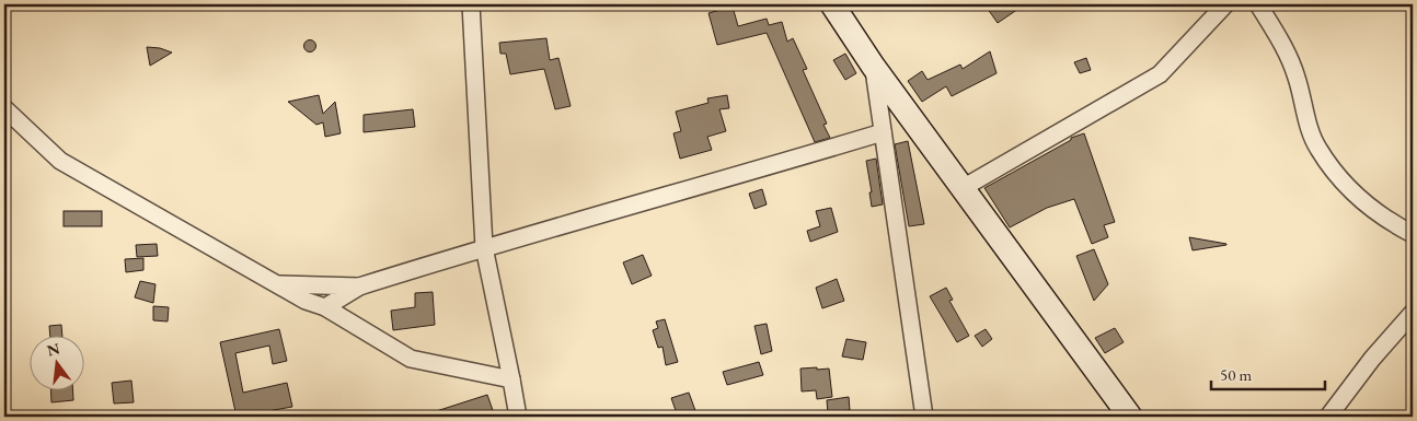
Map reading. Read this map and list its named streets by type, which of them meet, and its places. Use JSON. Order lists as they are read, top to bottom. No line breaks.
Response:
{"scale_bar":"50 m","north":"top"}
